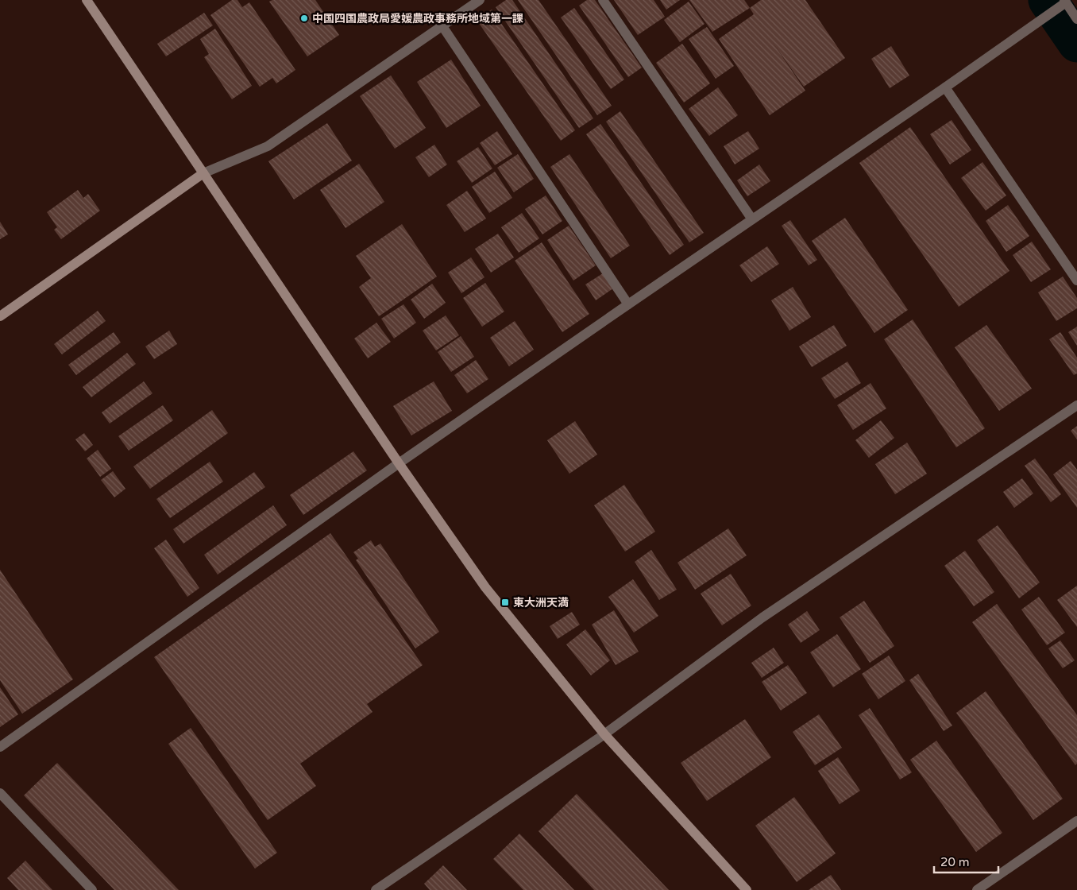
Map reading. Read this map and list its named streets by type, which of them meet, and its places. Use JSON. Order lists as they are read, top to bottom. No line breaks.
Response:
{"places":{"other":["中国四国農政局愛媛農政事務所地域第一課"],"transit":["東大洲天満"]},"scale_bar":"20 m"}
